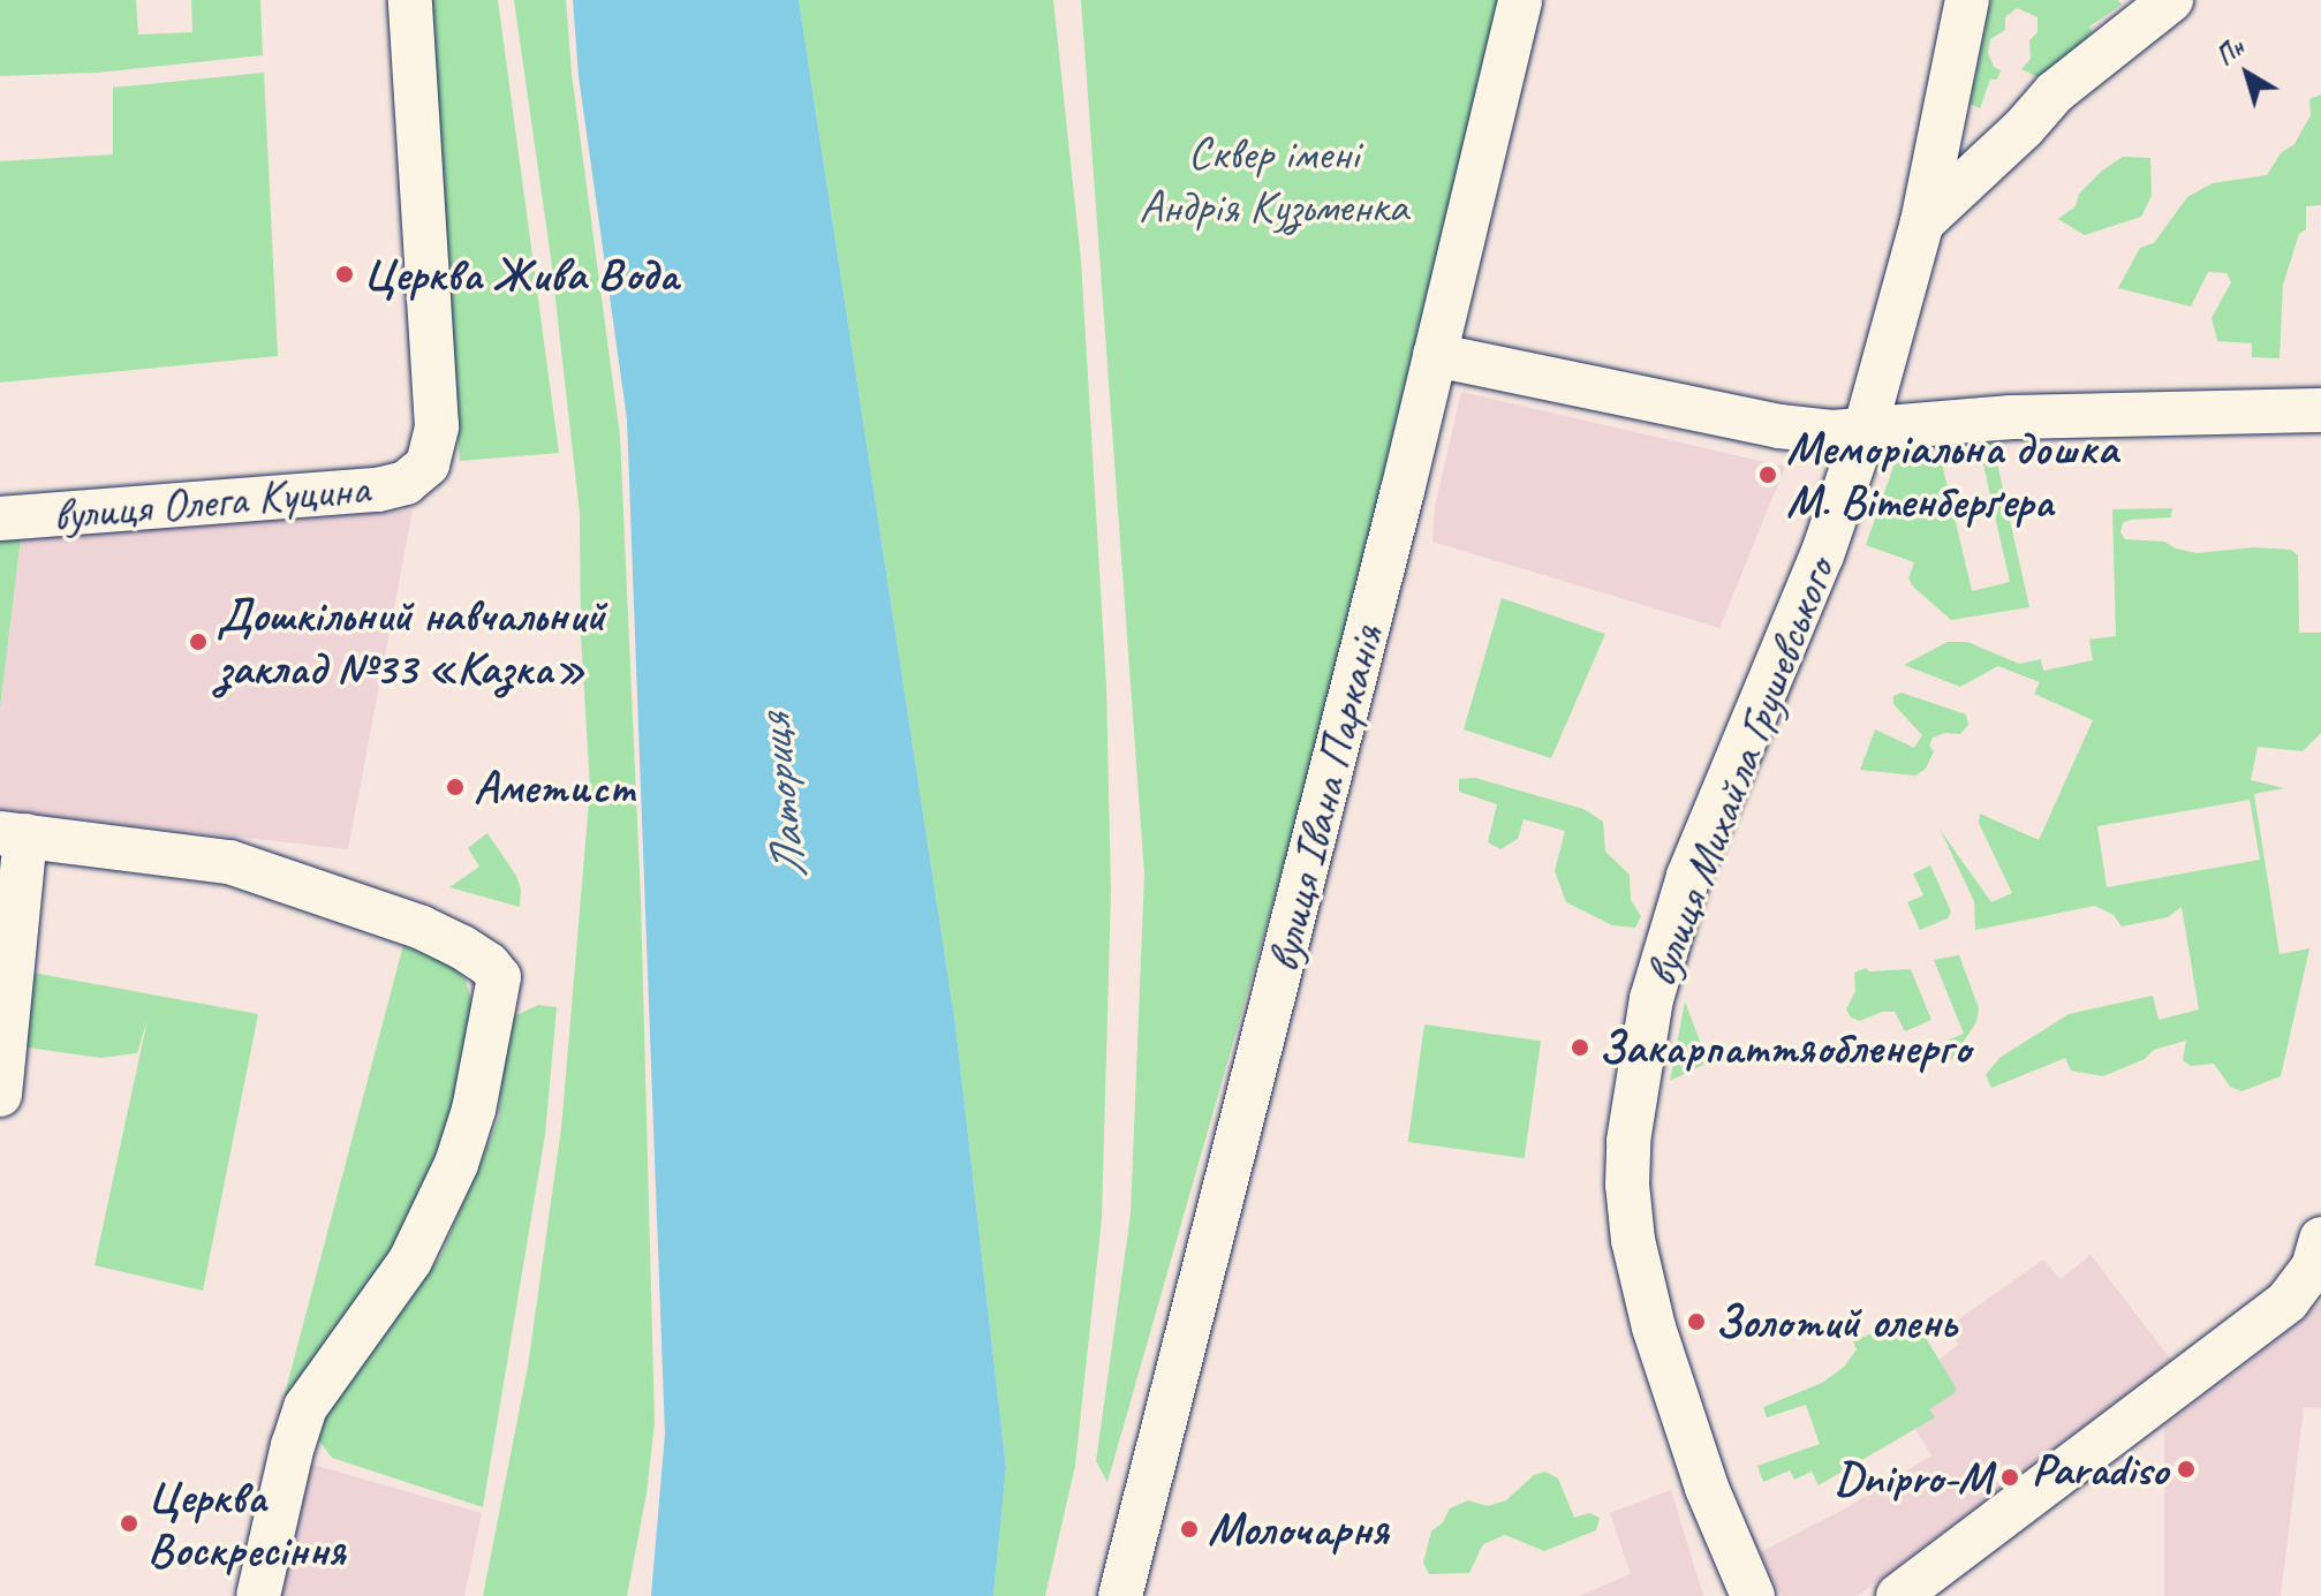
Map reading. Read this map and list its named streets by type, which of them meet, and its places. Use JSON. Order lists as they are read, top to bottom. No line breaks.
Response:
{"streets":{"street":["вулиця Олега Куцина","вулиця Михайла Грушевського","вулиця Івана Парканія"]},"water":["Латориця"],"parks":["Сквер імені Андрія Кузьменка"],"places":["Церква Жива Вода","Меморіальна дошка М. Вітенберґера","Дошкільний навчальний заклад №33 «Казка»","Аметист","Закарпаттяобленерго","Золотий олень","Paradiso","Dnipro-M","Церква Воскресіння","Молочарня"],"north":"top left"}
